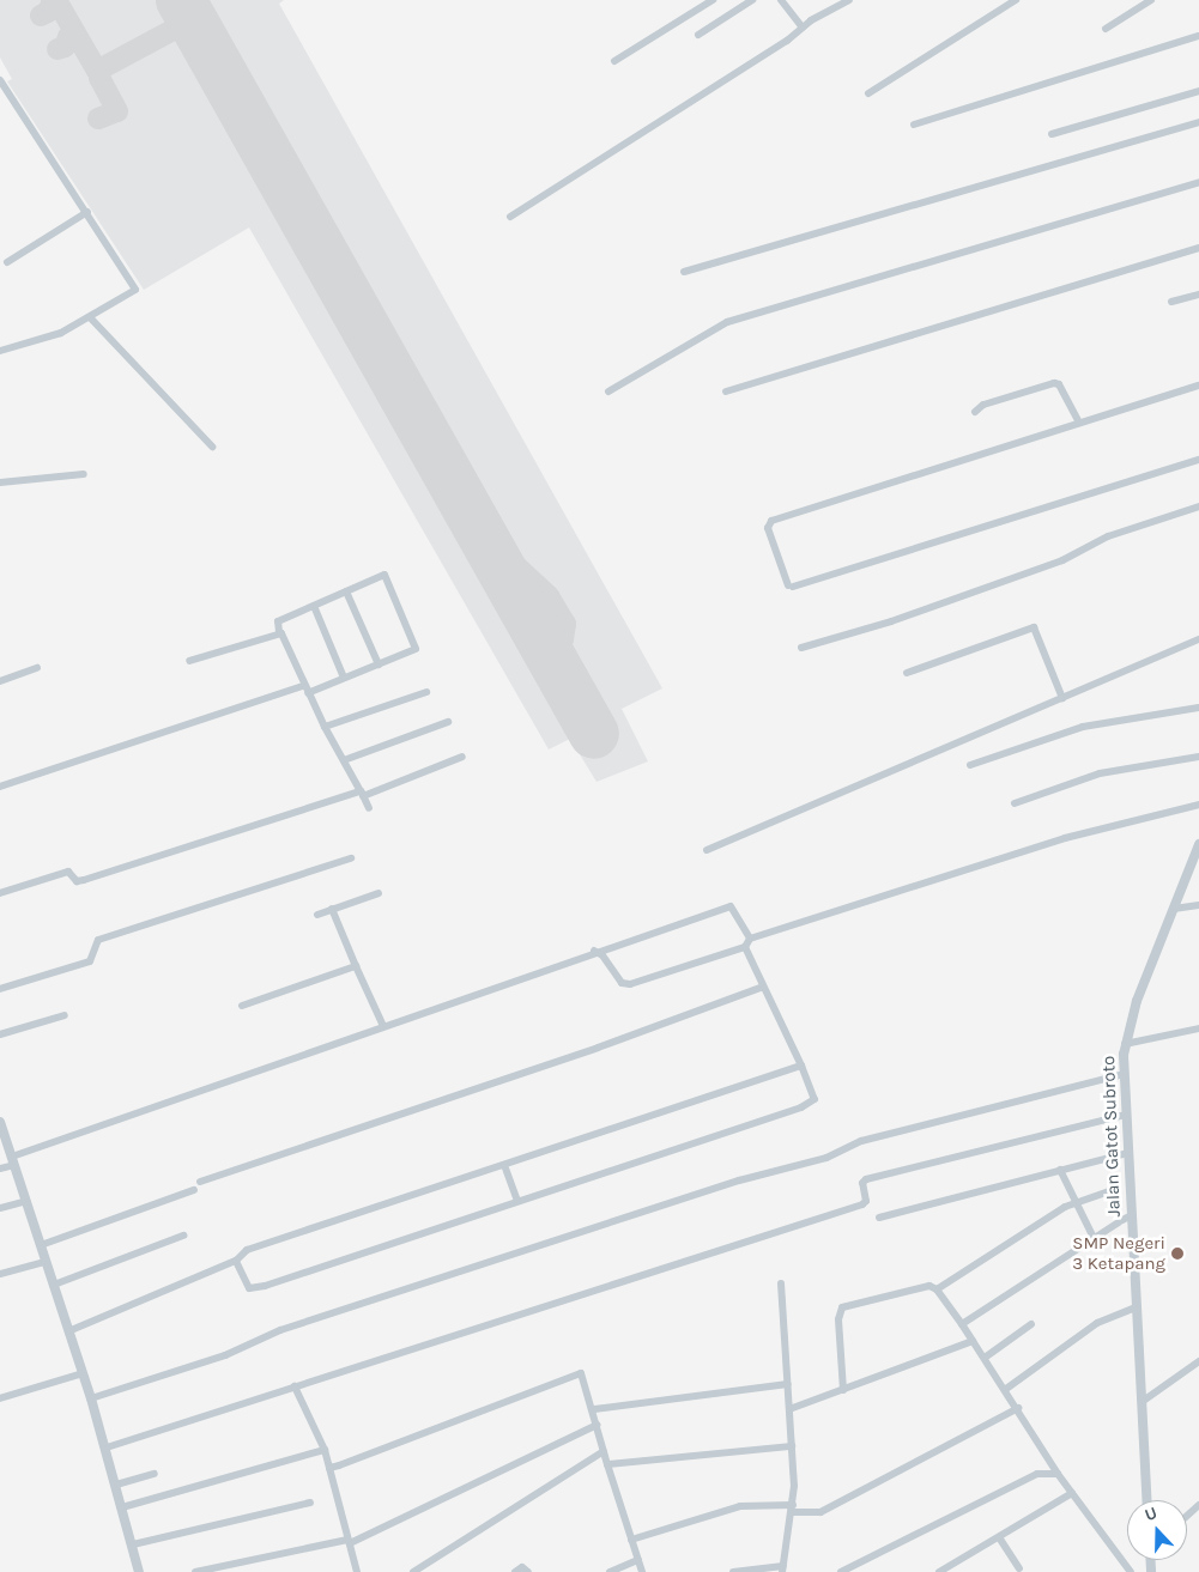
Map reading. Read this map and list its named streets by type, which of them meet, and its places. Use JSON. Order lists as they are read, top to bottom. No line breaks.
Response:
{"streets":{"street":["Jalan Gatot Subroto"]},"places":["SMP Negeri 3 Ketapang"],"north":"top"}
